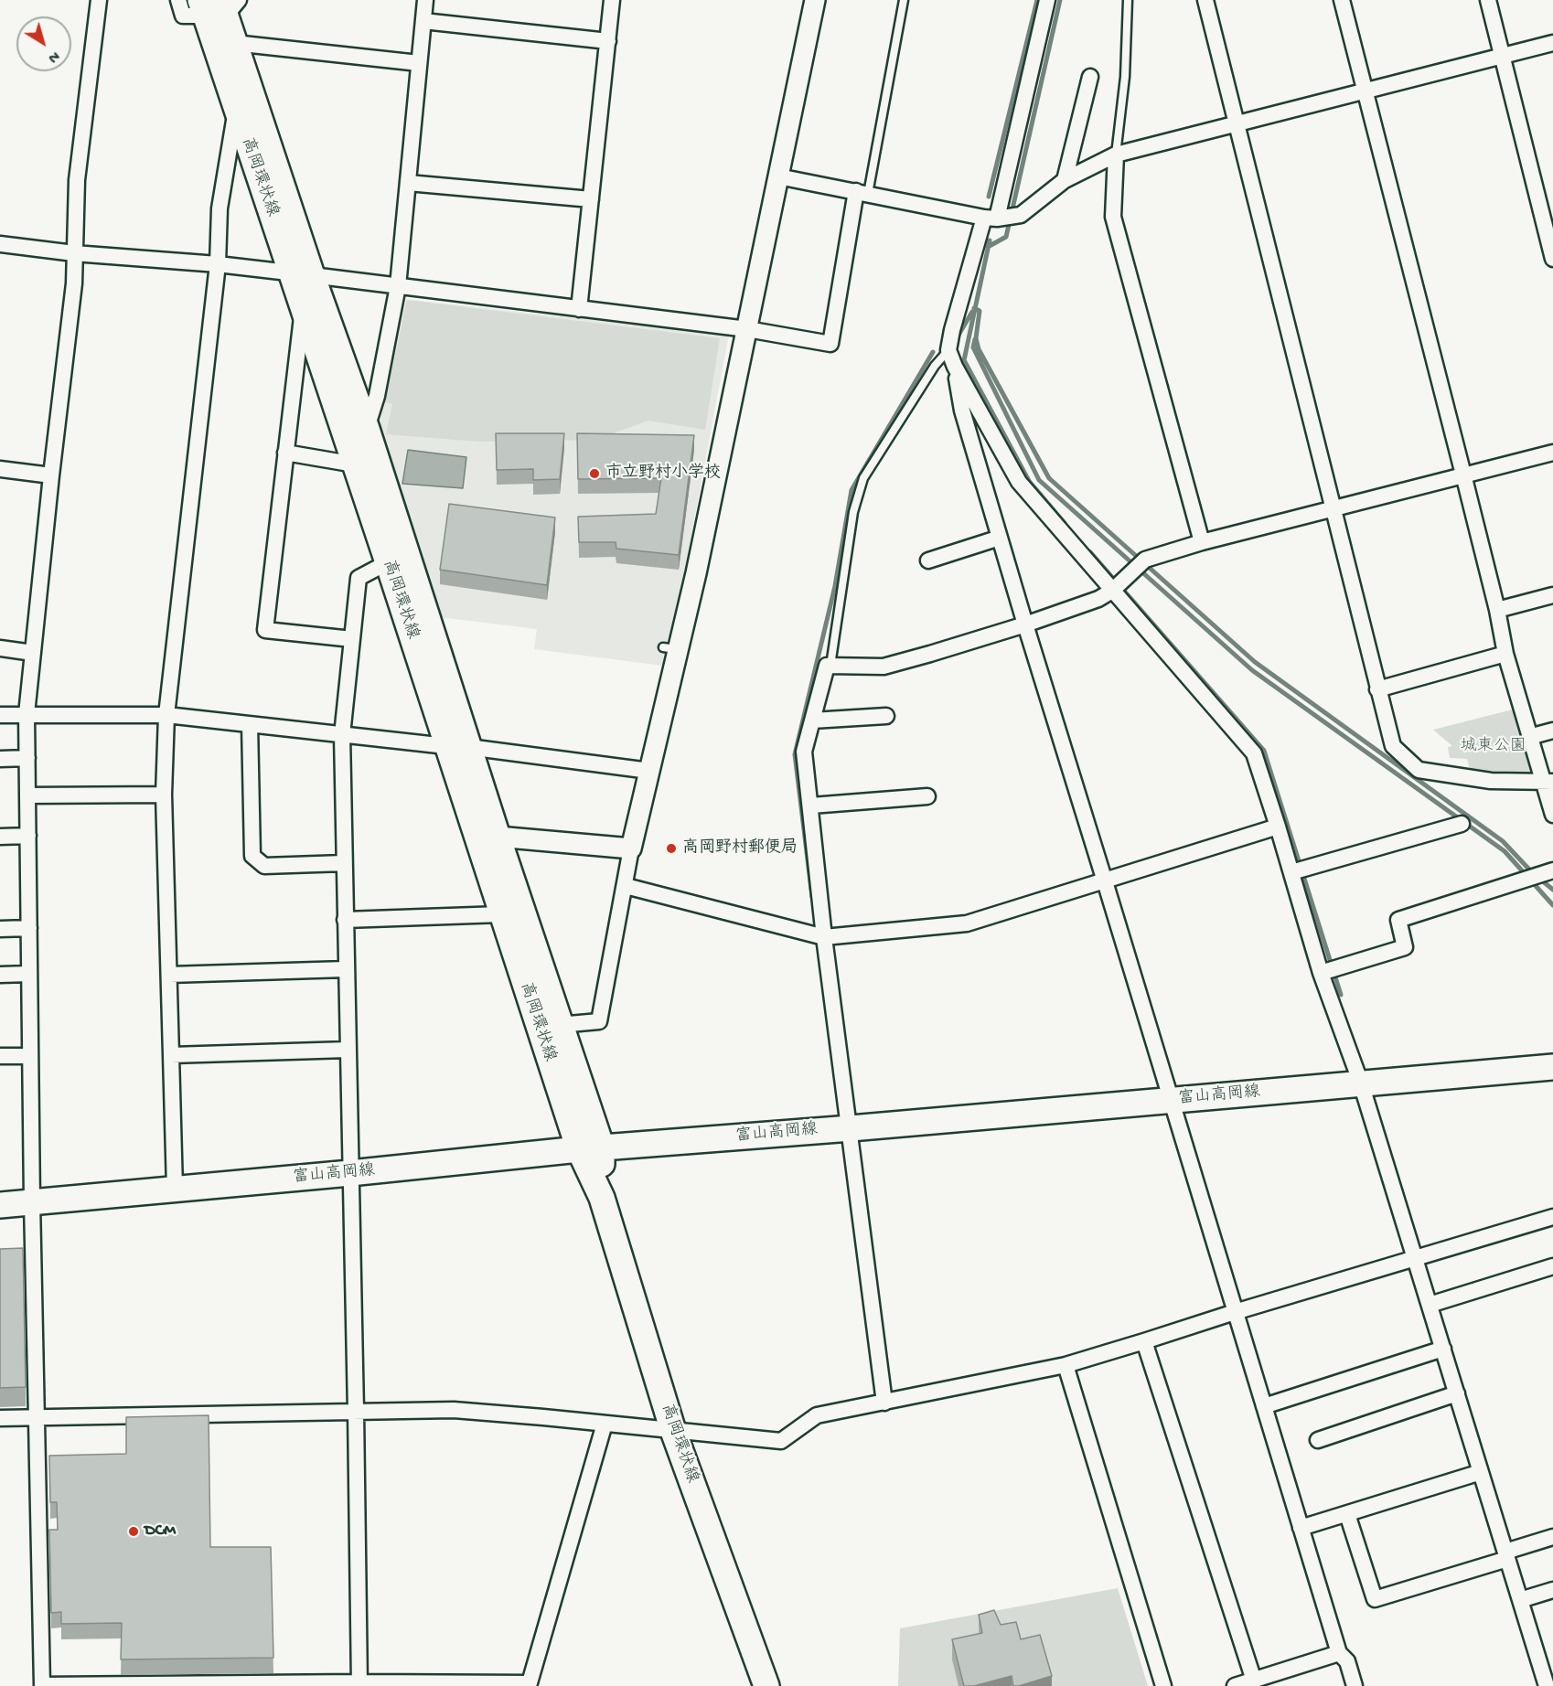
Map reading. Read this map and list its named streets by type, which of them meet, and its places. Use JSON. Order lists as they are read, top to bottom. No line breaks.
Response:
{"streets":{"main road":["高岡環状線","富山高岡線"]},"crossings":[["高岡環状線","富山高岡線"]],"parks":["城東公園"],"places":["市立野村小学校","高岡野村郵便局","DCM"],"north":"bottom right"}
